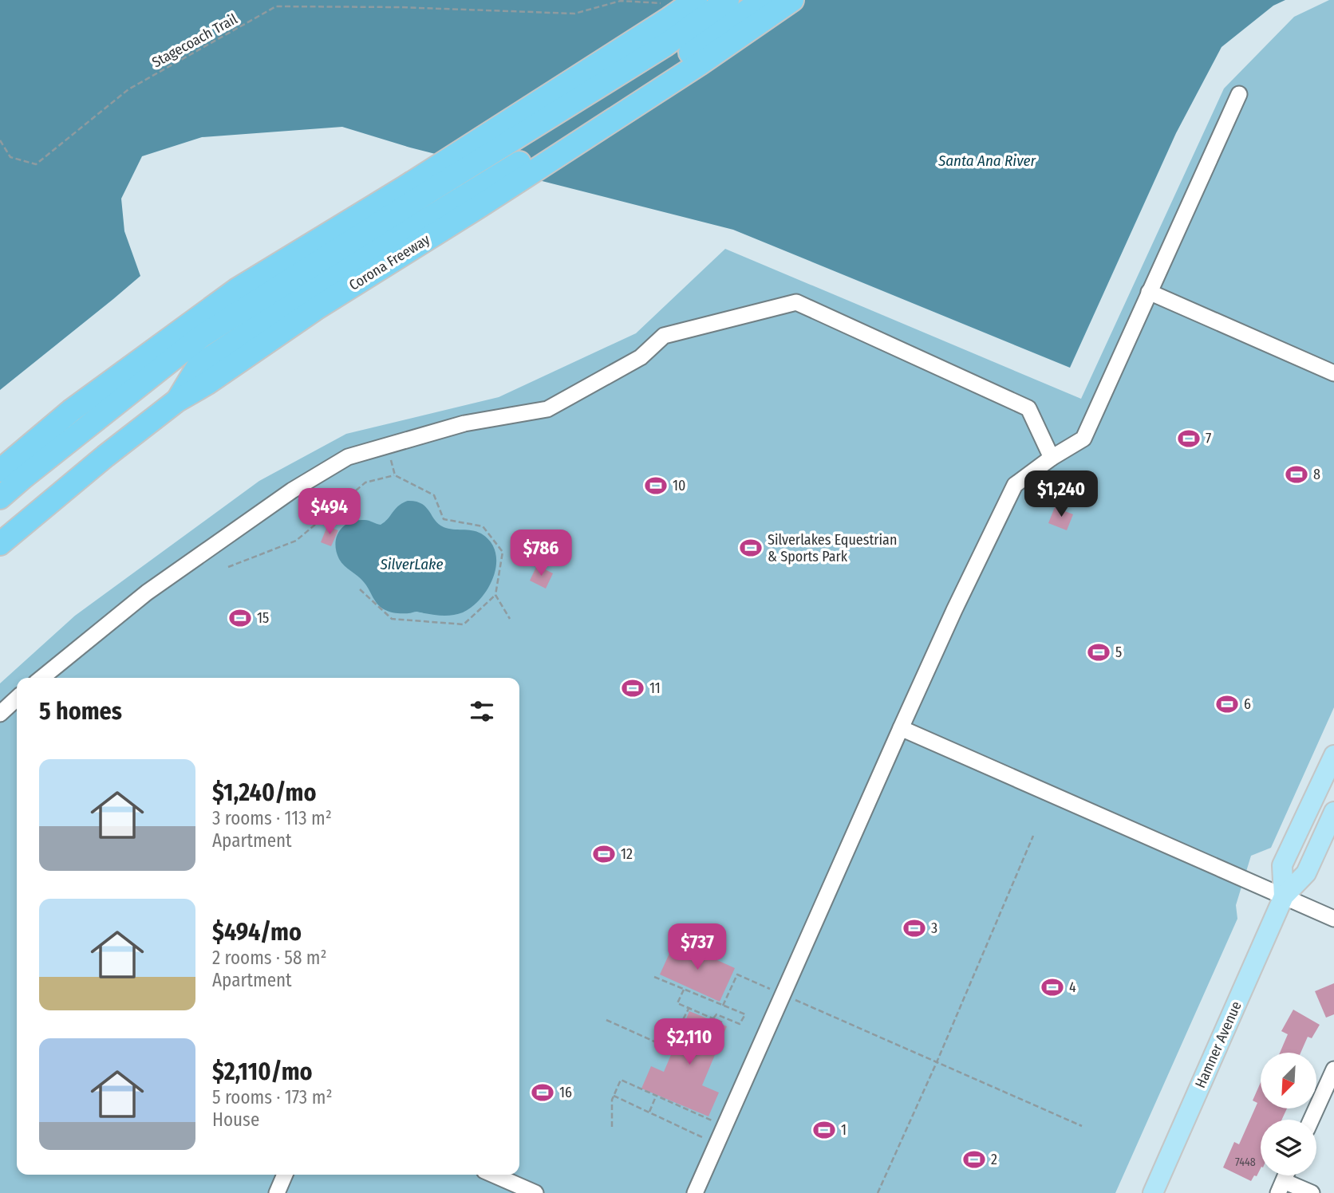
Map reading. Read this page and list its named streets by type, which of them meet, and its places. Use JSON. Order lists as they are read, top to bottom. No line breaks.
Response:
{"streets":{"highway":["Corona Freeway"],"main road":["Hamner Avenue"],"path":["Stagecoach Trail"]},"water":["Santa Ana River","SilverLake"],"places":{"sports":["7","8","10","Silverlakes Equestrian & Sports Park","15","5","11","6","12","3","4","16","1","2"]},"house_numbers":["7448"],"north":"bottom left","page":{"price":["$1,240","$494","$786","$737","$2,110"],"heading":"5 homes","list":[{"name":"$1,240/mo","note":"3 rooms · 113 m² · Apartment"},{"name":"$494/mo","note":"2 rooms · 58 m² · Apartment"},{"name":"$2,110/mo","note":"5 rooms · 173 m² · House"}]}}
